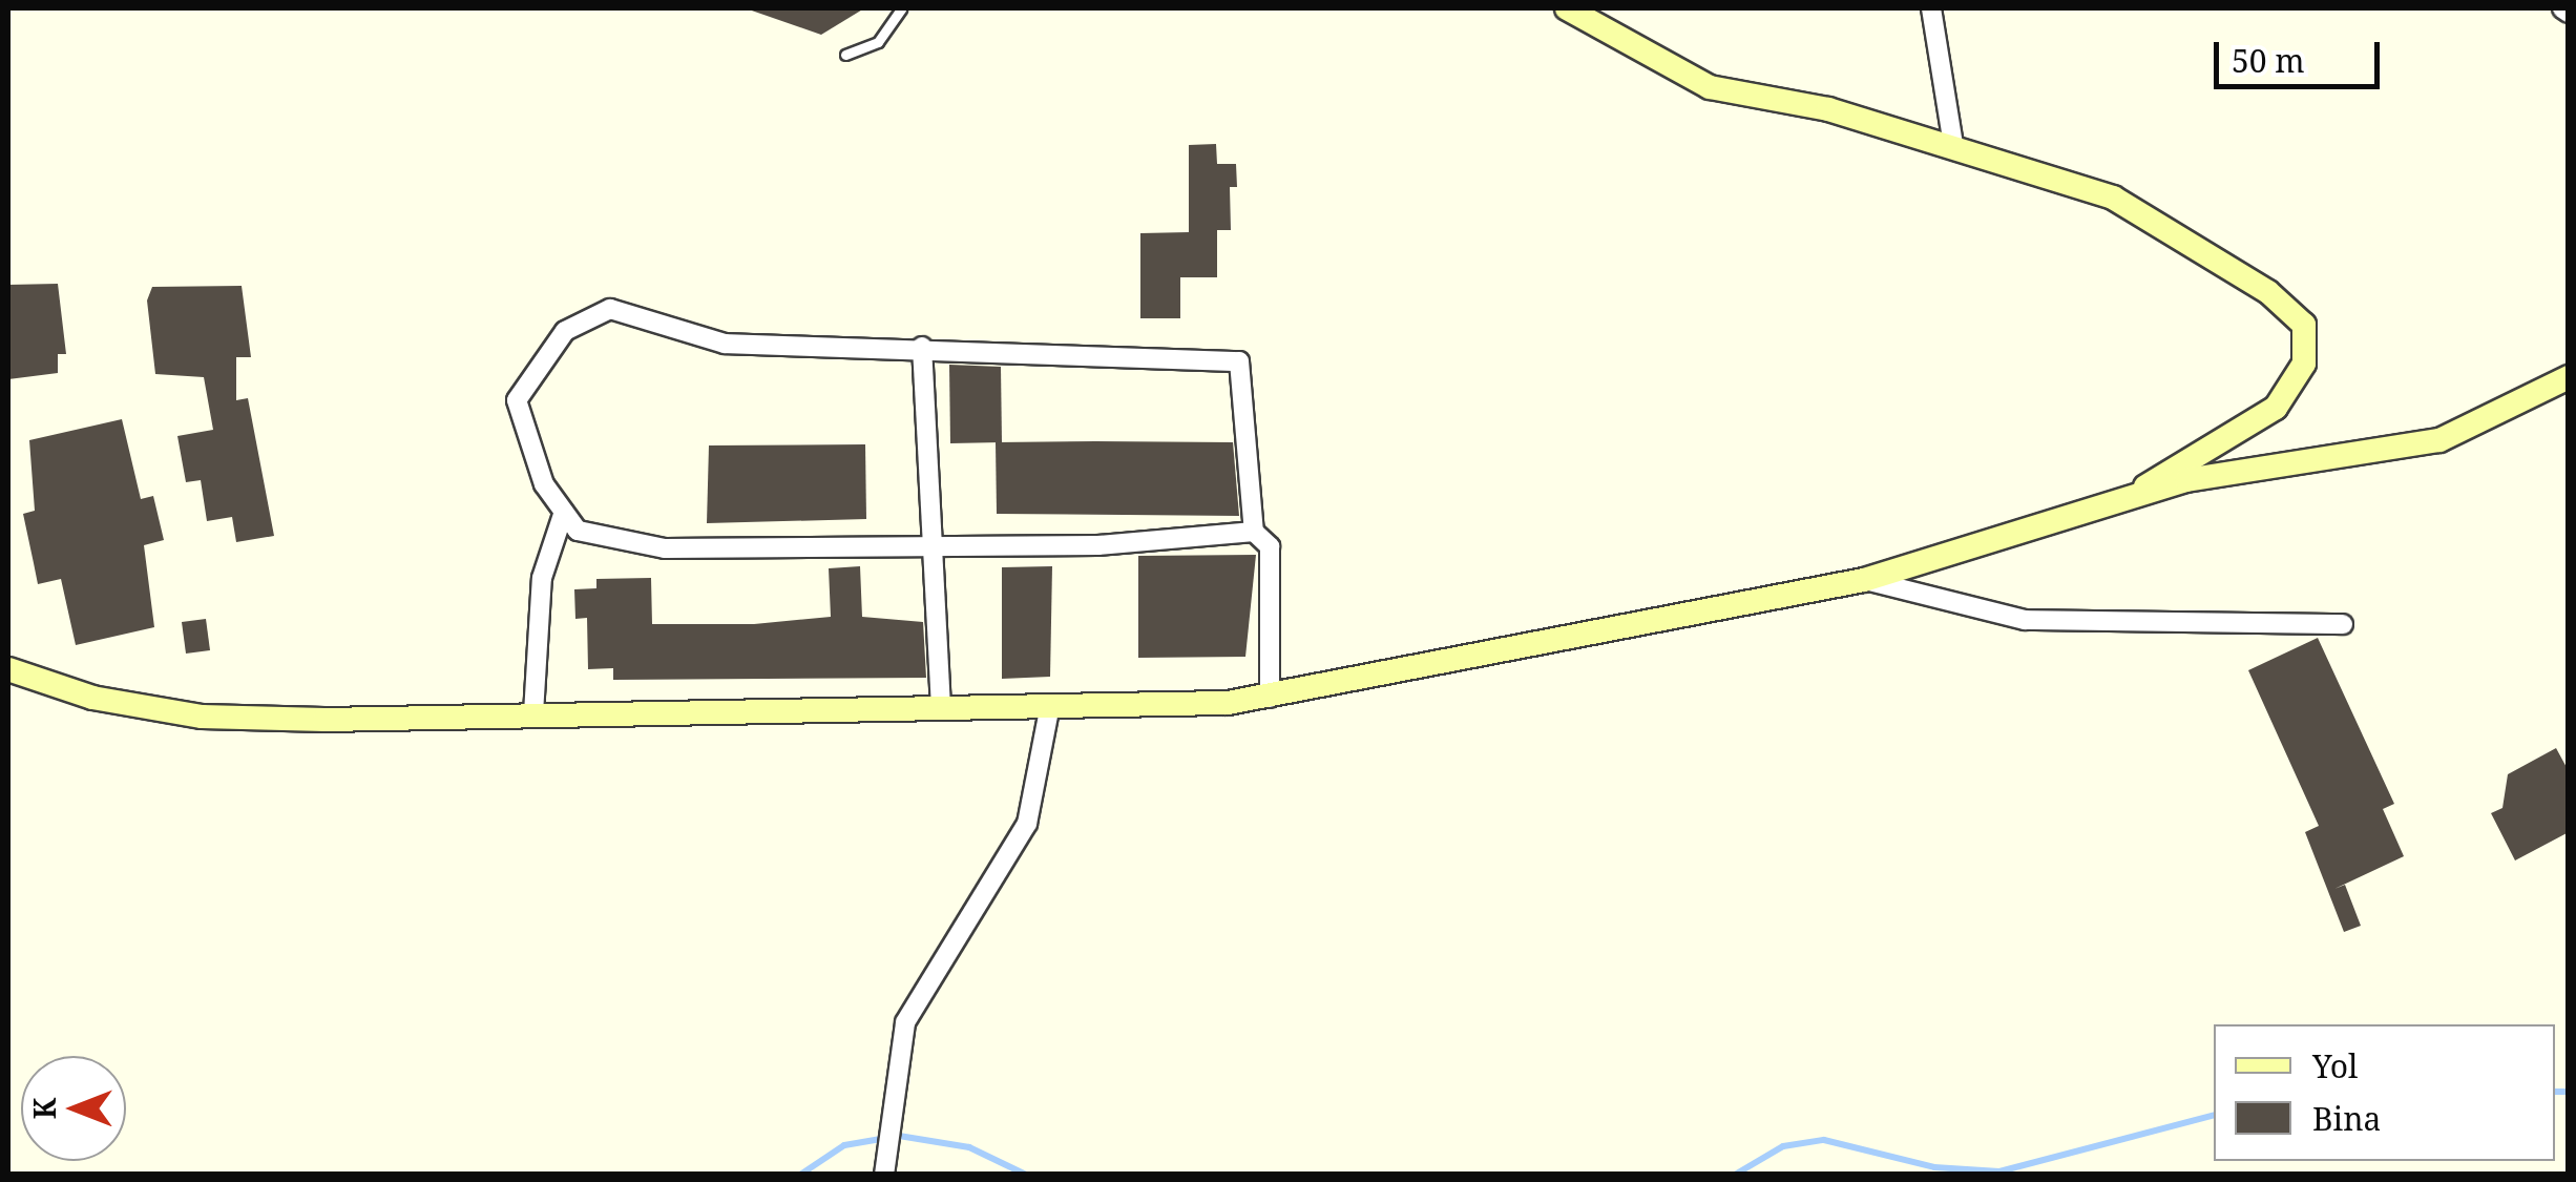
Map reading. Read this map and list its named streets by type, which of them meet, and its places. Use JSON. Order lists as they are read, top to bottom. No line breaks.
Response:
{"legend":["Yol","Bina"],"scale_bar":"50 m","north":"left"}
